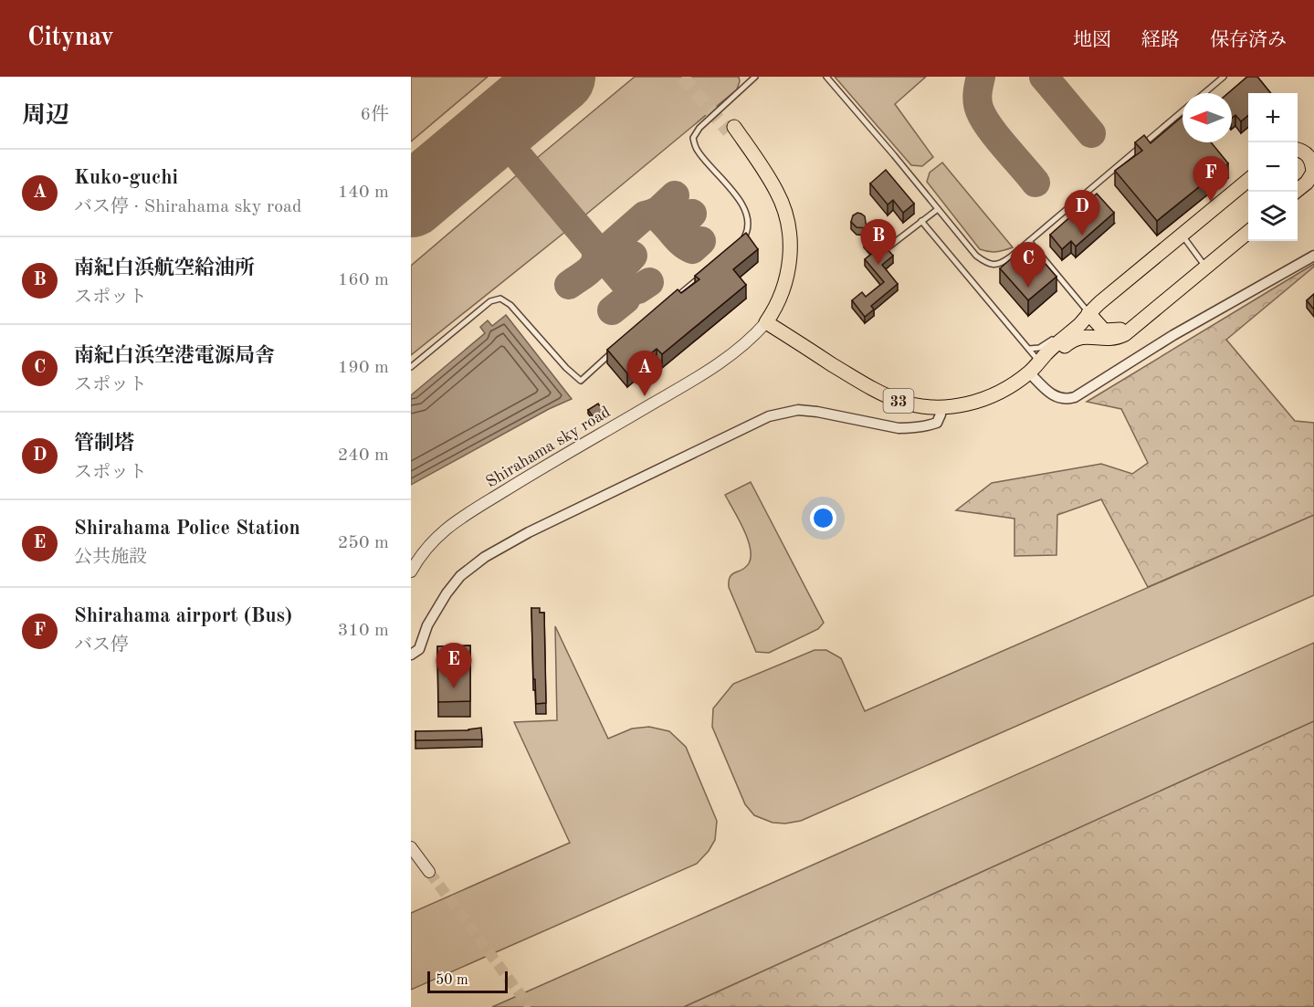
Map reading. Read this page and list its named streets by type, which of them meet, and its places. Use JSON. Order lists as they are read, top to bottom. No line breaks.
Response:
{"streets":{"main road":["33"],"street":["Shirahama sky road"]},"crossings":[["33","Shirahama sky road"]],"scale_bar":"50 m","north":"left","page":{"header":"Citynav","nav":["地図","経路","保存済み"],"heading":["周辺","6件"],"map_buttons":["+","−"],"list":[{"mark":"A","name":"Kuko-guchi","note":"バス停 · Shirahama sky road","value":"140 m"},{"mark":"B","name":"南紀白浜航空給油所","note":"スポット","value":"160 m"},{"mark":"C","name":"南紀白浜空港電源局舎","note":"スポット","value":"190 m"},{"mark":"D","name":"管制塔","note":"スポット","value":"240 m"},{"mark":"E","name":"Shirahama Police Station","note":"公共施設","value":"250 m"},{"mark":"F","name":"Shirahama airport (Bus)","note":"バス停","value":"310 m"}],"pins":["F","D","B","C","A","E"],"scale":"50 m"}}
